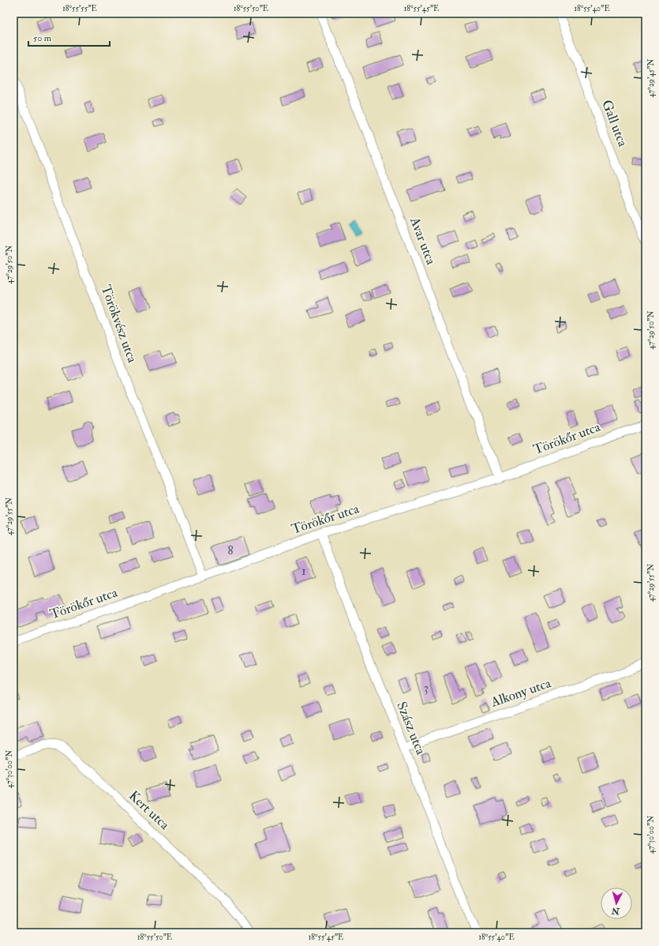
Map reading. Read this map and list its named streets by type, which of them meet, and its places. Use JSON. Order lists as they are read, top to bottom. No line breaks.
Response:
{"streets":{"street":["Gall utca","Avar utca","Törökvész utca","Törökőr utca","Alkony utca","Szász utca","Kert utca"]},"crossings":[["Avar utca","Törökőr utca"],["Törökvész utca","Törökőr utca"],["Törökőr utca","Szász utca"],["Alkony utca","Szász utca"]],"house_numbers":["8","1","3"],"scale_bar":"50 m","north":"bottom","coordinates":["18°55'55\"E","18°55'50\"E","18°55'45\"E","18°55'40\"E","47°29'45\"N","47°29'50\"N","47°29'55\"N","47°30'00\"N"]}
